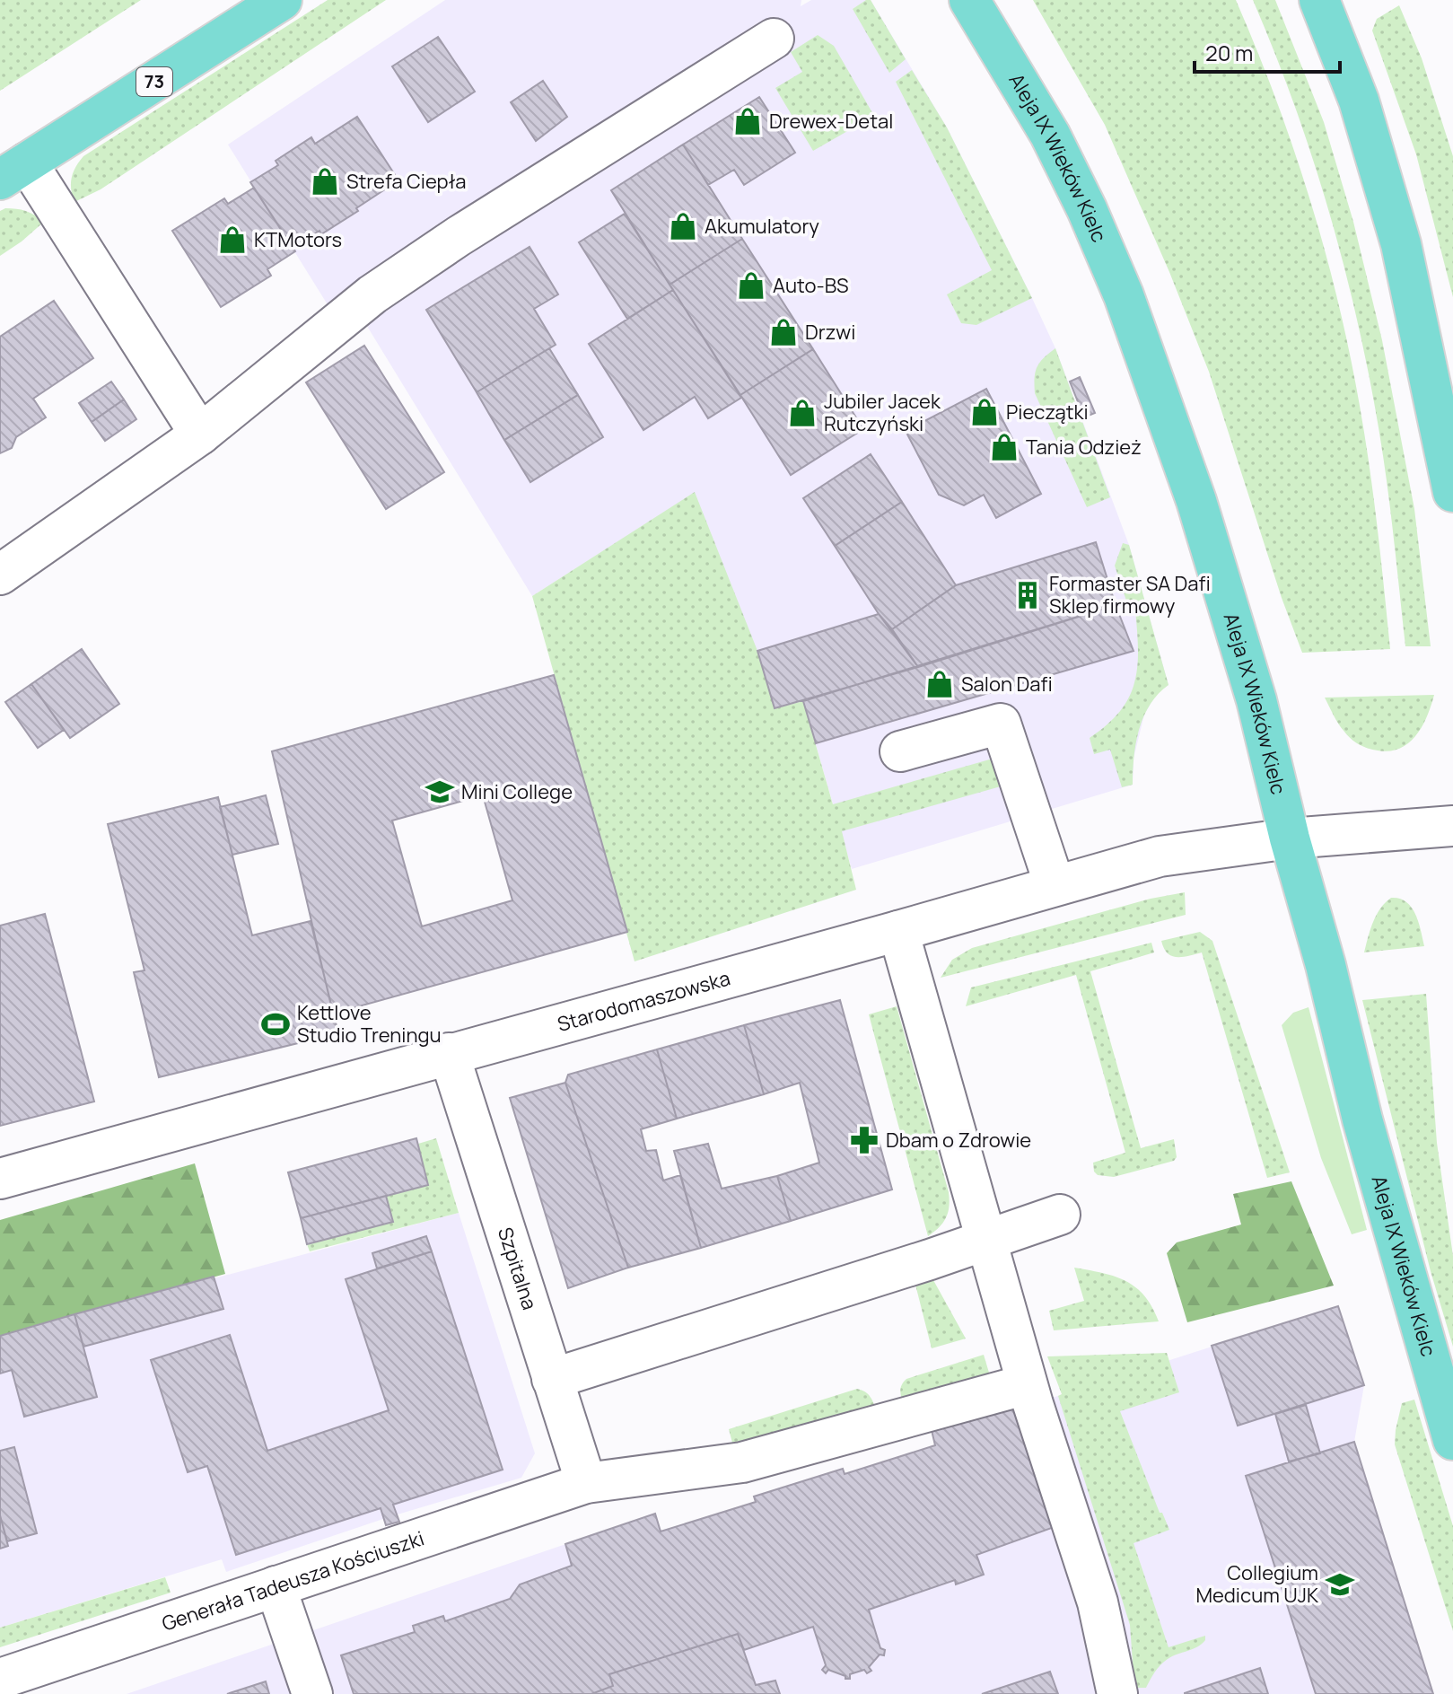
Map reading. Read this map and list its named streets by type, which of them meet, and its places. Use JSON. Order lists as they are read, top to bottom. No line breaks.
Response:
{"streets":{"main road":["73","Aleja IX Wieków Kielc"],"street":["Starodomaszowska","Szpitalna","Generała Tadeusza Kościuszki"]},"crossings":[["Aleja IX Wieków Kielc","Starodomaszowska"],["Starodomaszowska","Szpitalna"],["Szpitalna","Generała Tadeusza Kościuszki"]],"places":{"shop":["Drewex-Detal","Strefa Ciepła","Akumulatory","KTMotors","Auto-BS","Drzwi","Pieczątki","Jubiler Jacek Rutczyński","Tania Odzież","Salon Dafi"],"building":["Formaster SA Dafi Sklep firmowy"],"school or university":["Mini College","Collegium Medicum UJK"],"sports":["Kettlove Studio Treningu"],"pharmacy":["Dbam o Zdrowie"]},"scale_bar":"20 m"}
